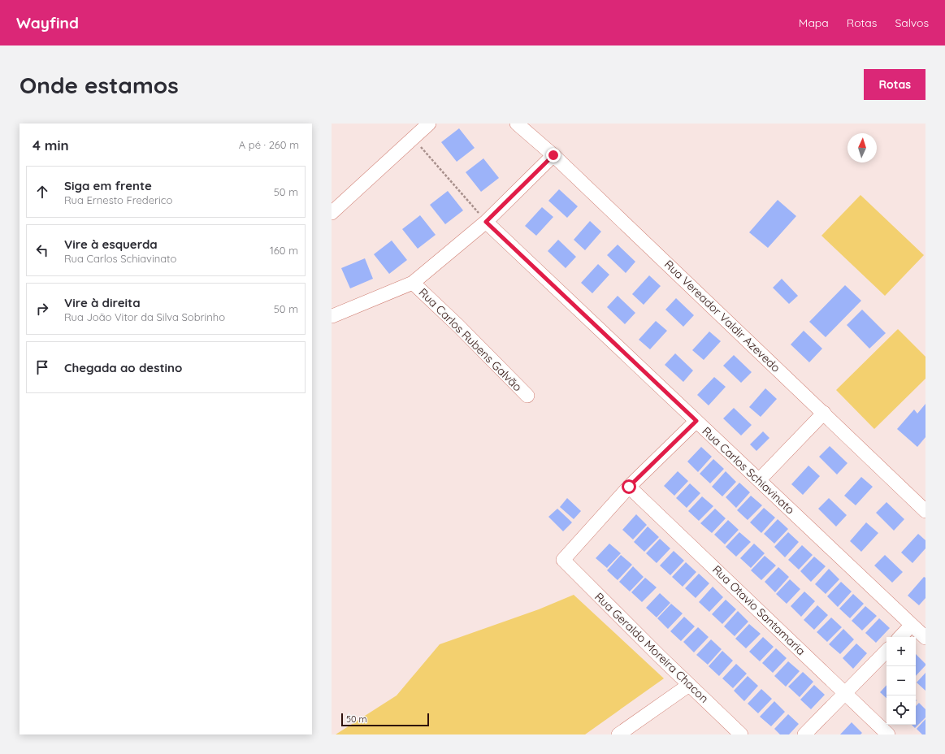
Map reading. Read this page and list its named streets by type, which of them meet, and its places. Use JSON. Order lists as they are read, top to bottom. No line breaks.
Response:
{"streets":{"street":["Rua Vereador Valdir Azevedo","Rua Carlos Rubens Galvão","Rua Carlos Schiavinato","Rua Otavio Santamaria","Rua Geraldo Moreira Chacon"]},"crossings":[["Rua Otavio Santamaria","Rua Geraldo Moreira Chacon"]],"scale_bar":"50 m","north":"top","page":{"header":"Wayfind","nav":["Mapa","Rotas","Salvos"],"buttons":"Rotas","title":"Onde estamos","heading":["4 min","A pé · 260 m"],"list":[["Siga em frente","Rua Ernesto Frederico","50 m"],["Vire à esquerda","Rua Carlos Schiavinato","160 m"],["Vire à direita","Rua João Vitor da Silva Sobrinho","50 m"],"Chegada ao destino"],"map_buttons":["+","−"],"scale":"50 m"}}
